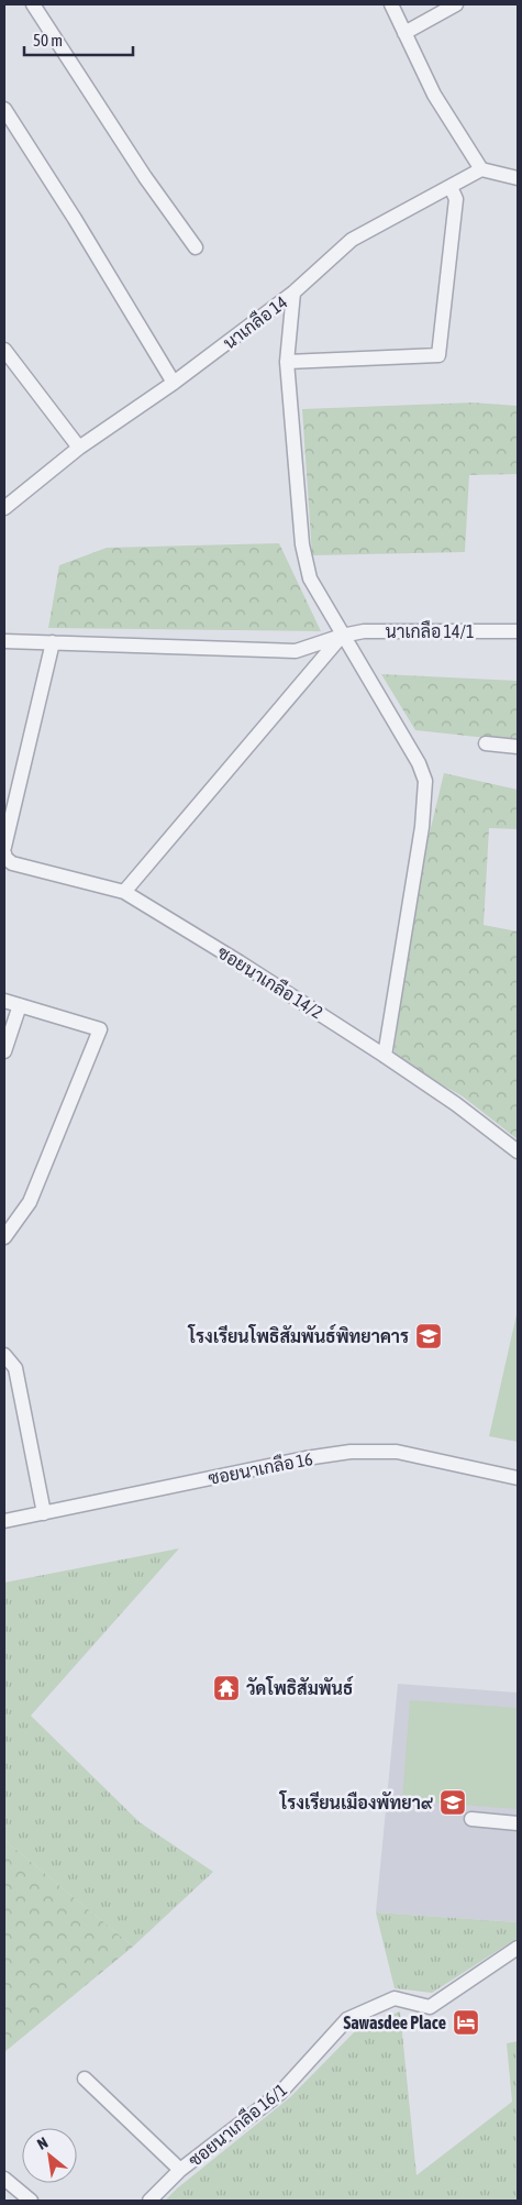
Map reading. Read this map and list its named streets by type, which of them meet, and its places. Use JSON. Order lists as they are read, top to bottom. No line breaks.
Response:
{"streets":{"street":["นาเกลือ 14","นาเกลือ 14/1","ซอยนาเกลือ 14/2","ซอยนาเกลือ 16","ซอยนาเกลือ 16/1"]},"places":{"school or university":["โรงเรียนโพธิสัมพันธ์พิทยาคาร","โรงเรียนเมืองพัทยา๙"],"temple":["วัดโพธิสัมพันธ์"],"hotel":["Sawasdee Place"]},"scale_bar":"50 m","north":"top left"}
